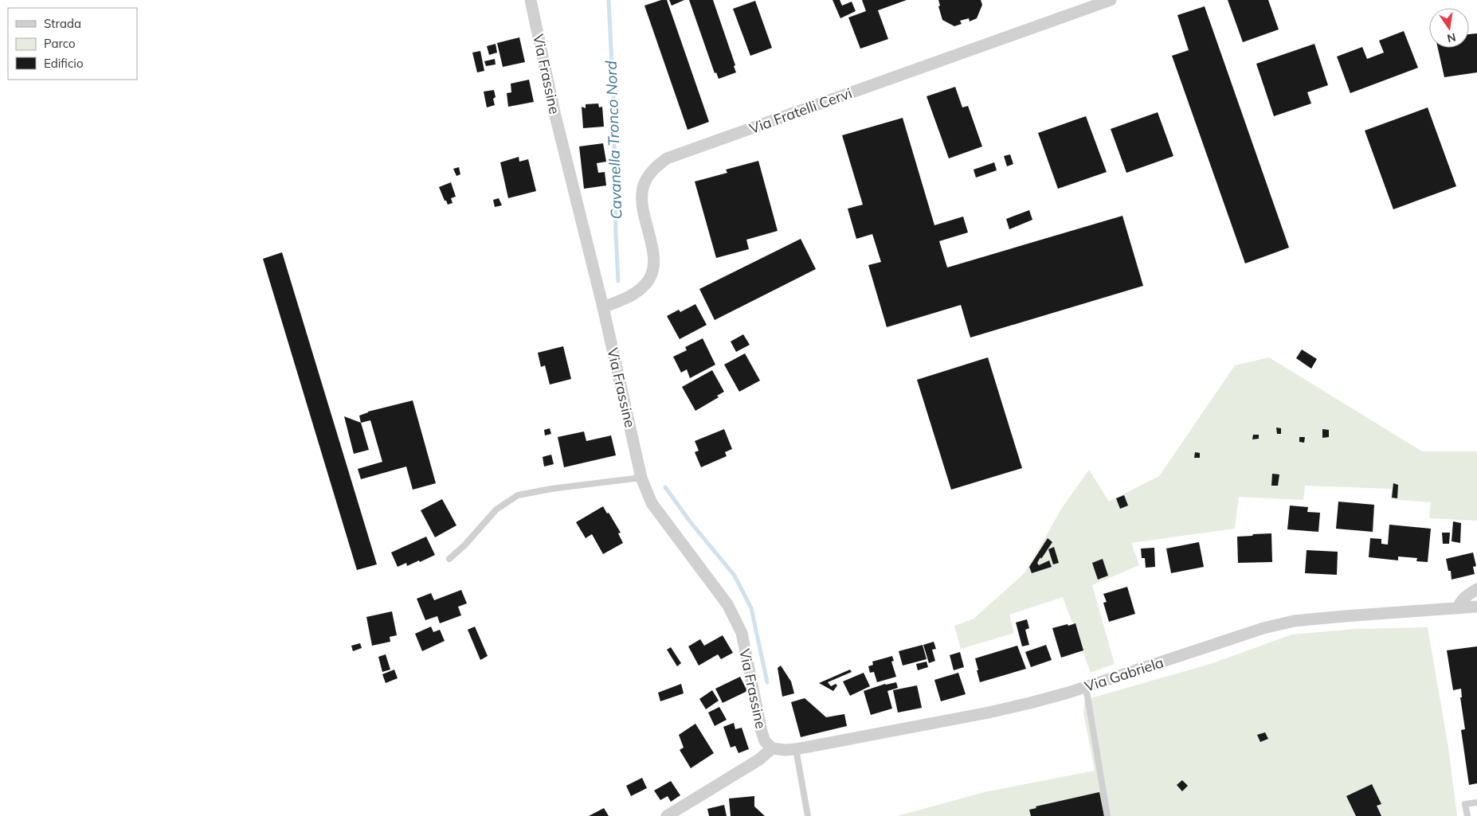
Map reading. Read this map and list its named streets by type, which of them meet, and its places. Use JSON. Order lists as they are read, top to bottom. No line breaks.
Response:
{"streets":{"street":["Via Frassine","Via Fratelli Cervi","Via Gabriela"]},"crossings":[["Via Frassine","Via Fratelli Cervi"],["Via Frassine","Via Gabriela"]],"water":["Cavanella Tronco Nord"],"legend":["Strada","Parco","Edificio"],"north":"bottom"}
